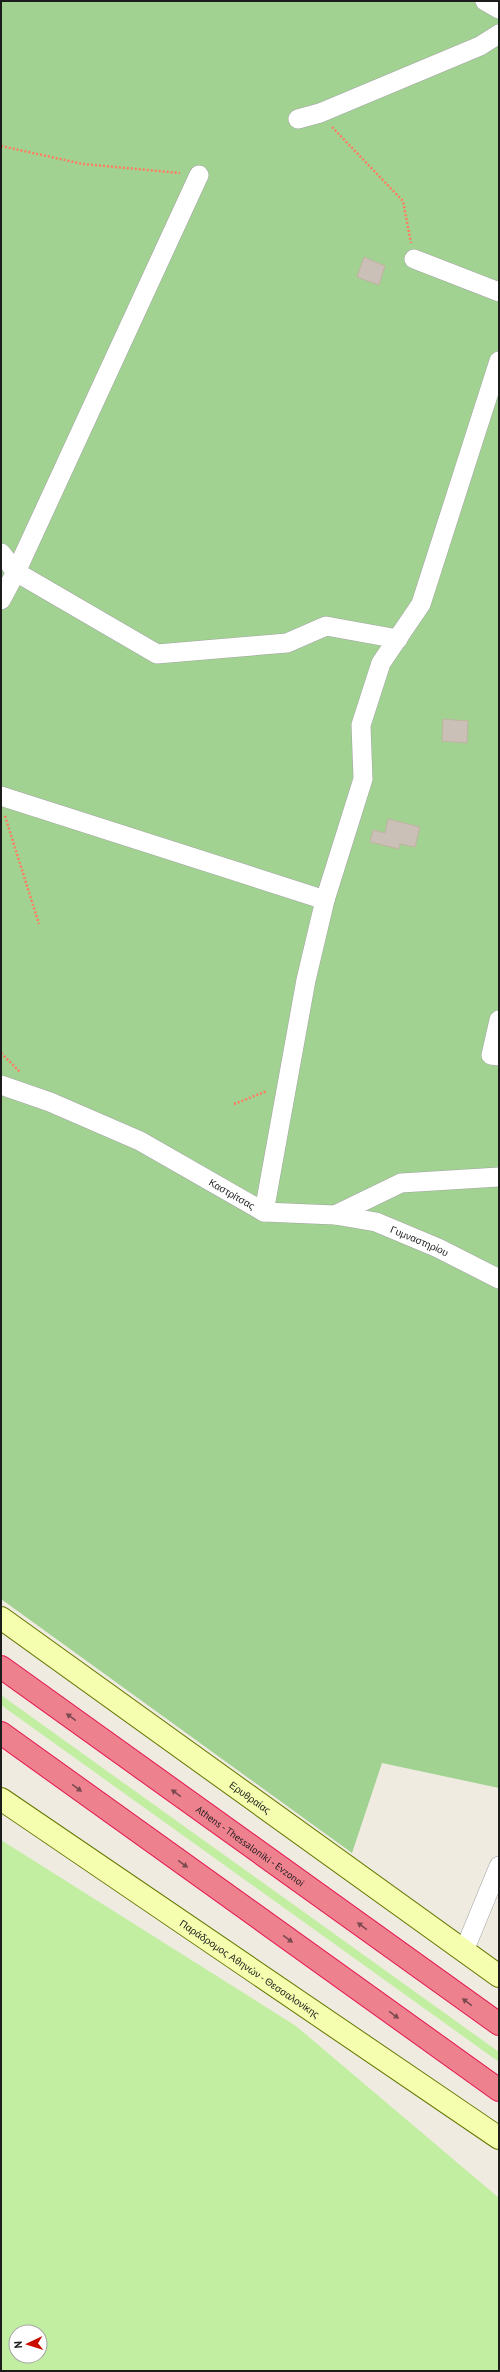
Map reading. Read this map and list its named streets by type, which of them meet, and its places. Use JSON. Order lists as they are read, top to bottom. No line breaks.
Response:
{"streets":{"highway":["Athens - Thessaloniki - Evzonoi"],"main road":["Ερυθραίας","Παράδρομος Αθηνών - Θεσσαλονίκης"],"street":["Καστρίτσας","Γυμναστηρίου"]},"crossings":[["Καστρίτσας","Γυμναστηρίου"]],"north":"left"}
